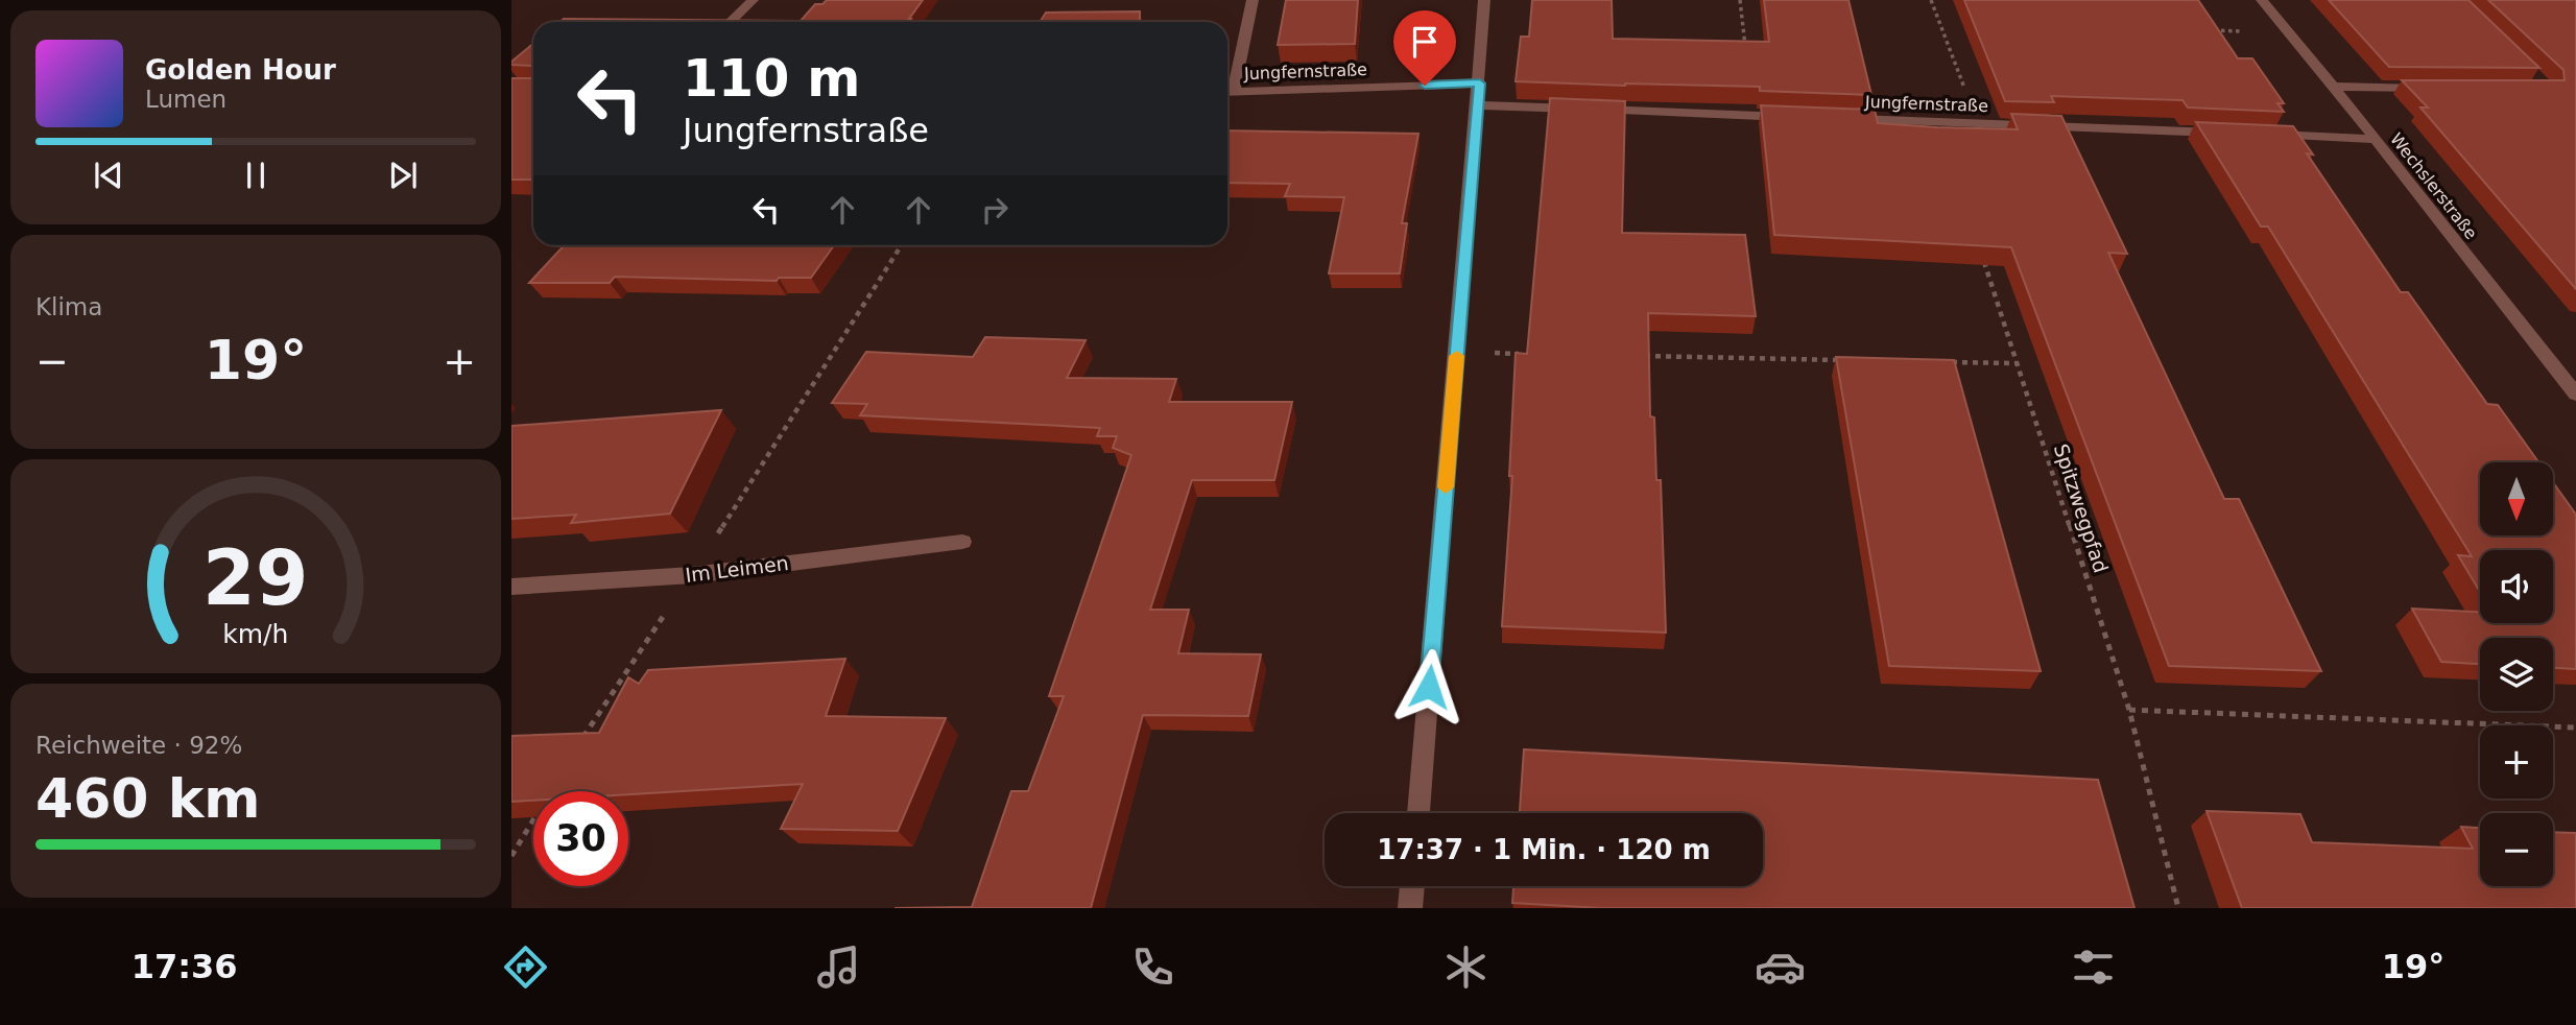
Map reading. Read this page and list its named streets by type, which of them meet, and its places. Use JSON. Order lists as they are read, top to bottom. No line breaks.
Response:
{"streets":{"street":["Jungfernstraße","Wechslerstraße","Im Leimen"],"path":["Spitzwegpfad"]},"north":"bottom","page":{"turn":["110 m","Jungfernstraße"],"song":["Golden Hour","Lumen"],"tile":["Klima",["Reichweite · 92%","460 km"]],"heat":["−","19°","+"],"map_buttons":["+","−"],"limit":"30","trip":"17:37 · 1 Min. · 120 m","tabs":["17:36","19°"],"gauge":["29","km/h"]}}
